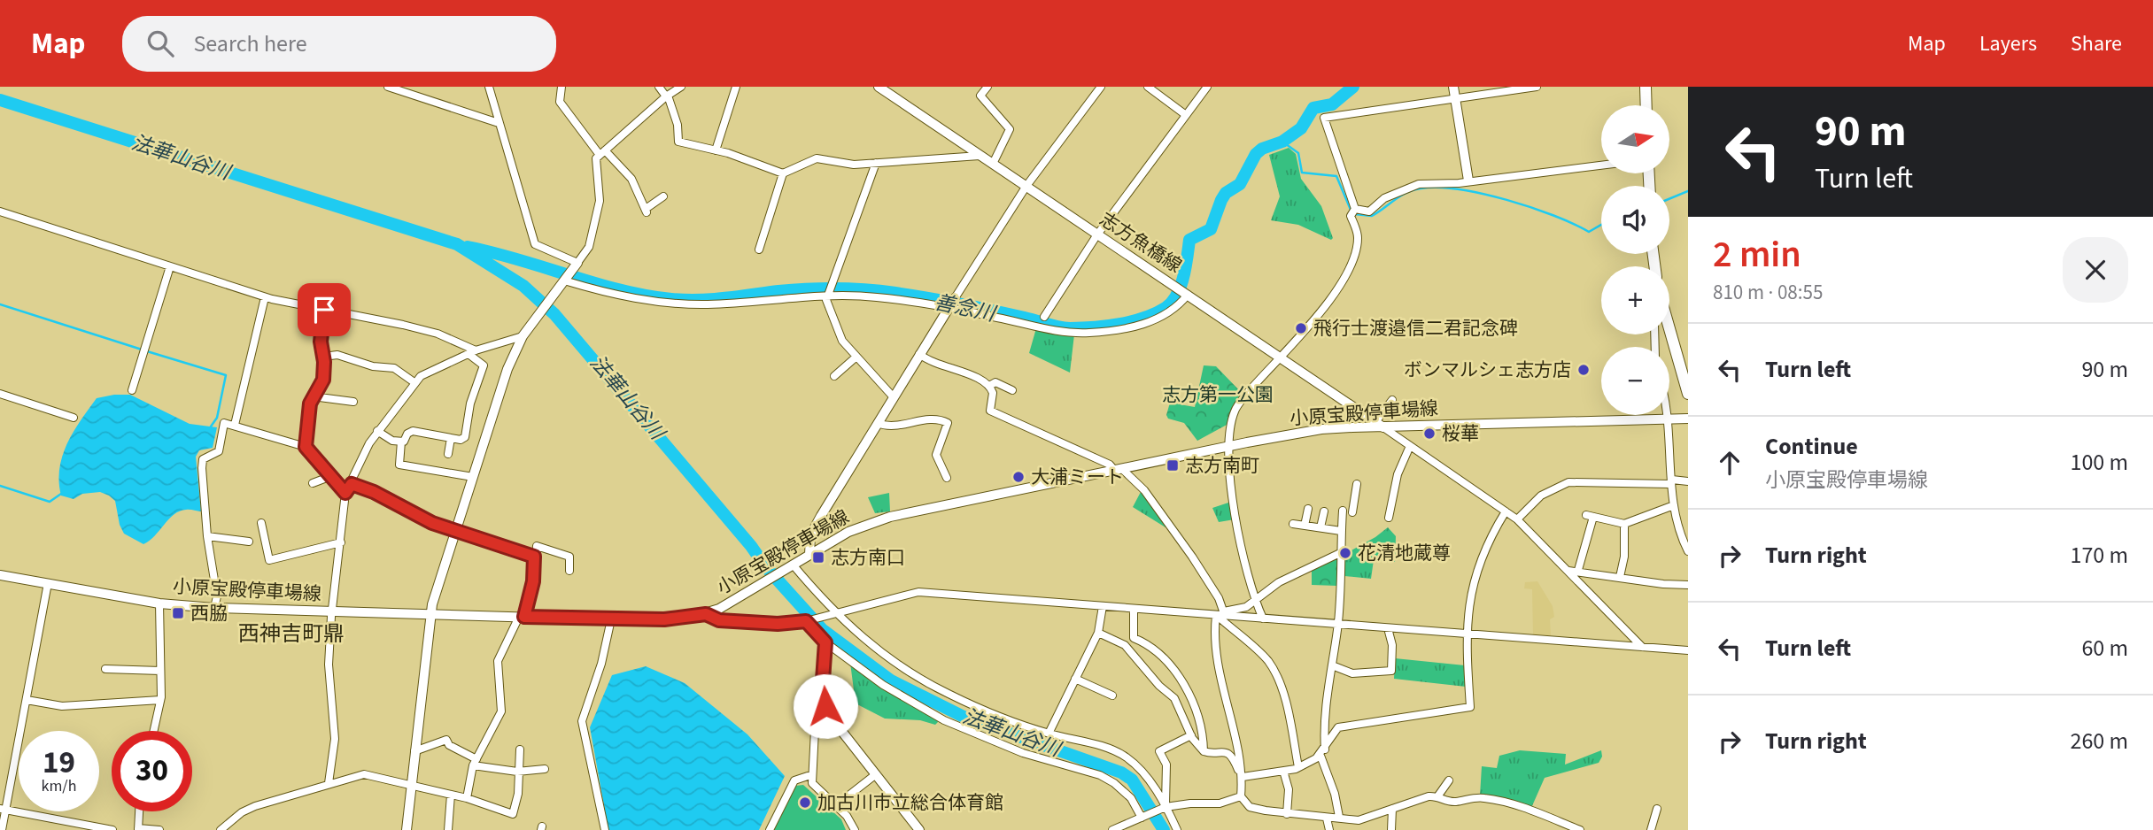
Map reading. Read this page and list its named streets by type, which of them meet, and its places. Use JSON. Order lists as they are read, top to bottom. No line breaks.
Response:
{"streets":{"main road":["志方魚橋線","小原宝殿停車場線"]},"crossings":[["志方魚橋線","小原宝殿停車場線"]],"districts":["西神吉町鼎"],"water":["法華山谷川","善念川"],"parks":["志方第一公園"],"places":{"other":["飛行士渡邉信二君記念碑","ボンマルシェ志方店","桜華","大浦ミート","花清地蔵尊","加古川市立総合体育館"],"transit":["志方南町","志方南口","西脇"]},"north":"right","page":{"header":"Map","search":"Search here","nav":["Map","Layers","Share"],"turn":["90 m","Turn left"],"map_buttons":["+","−"],"heading":["2 min","810 m · 08:55"],"list":[{"name":"Turn left","value":"90 m"},{"name":"Continue","note":"小原宝殿停車場線","value":"100 m"},{"name":"Turn right","value":"170 m"},{"name":"Turn left","value":"60 m"},{"name":"Turn right","value":"260 m"}],"speed":"19 km/h","limit":"30"}}
